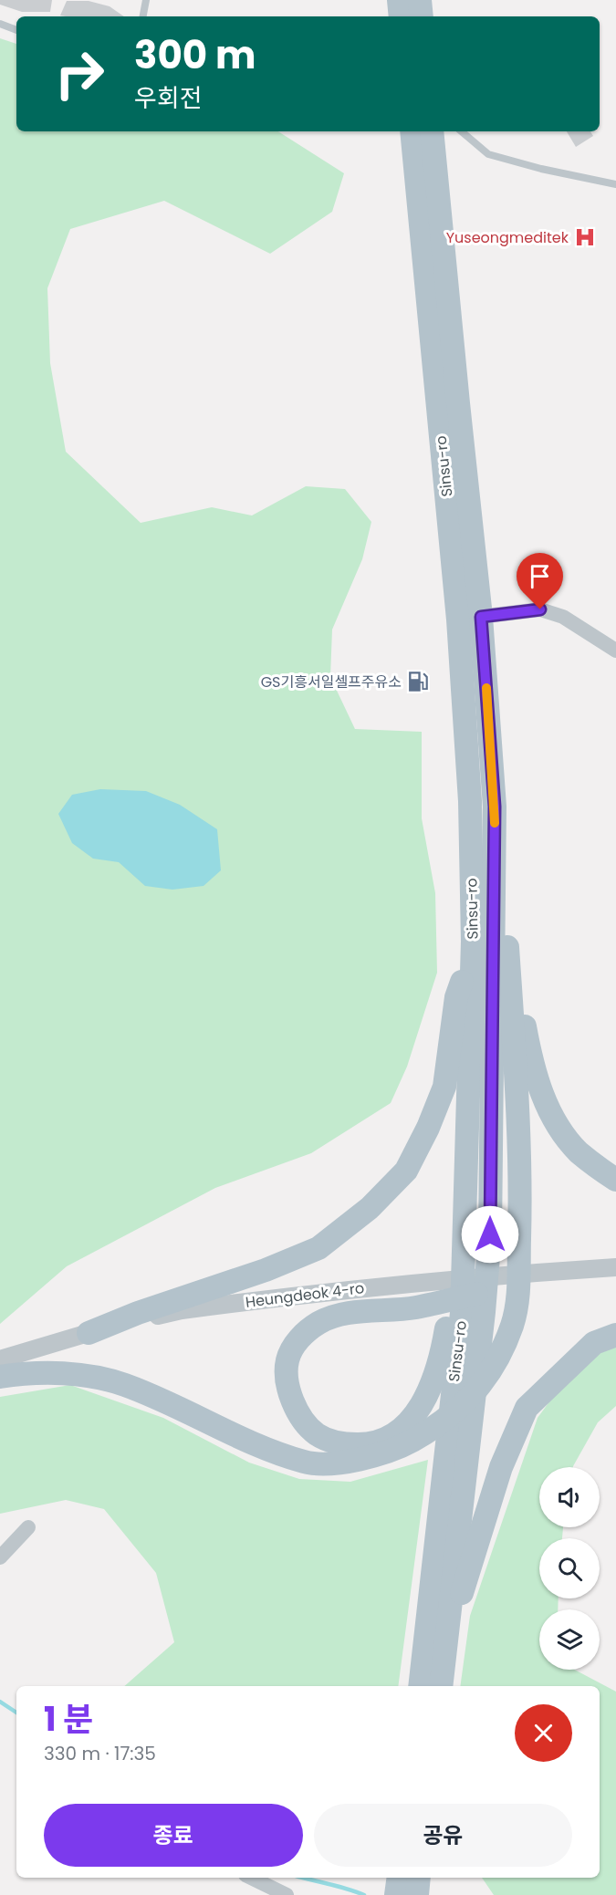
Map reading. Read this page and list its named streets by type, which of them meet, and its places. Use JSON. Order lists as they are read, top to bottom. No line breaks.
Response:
{"streets":{"main road":["Sinsu-ro"],"street":["Heungdeok 4-ro"]},"places":{"hospital":["Yuseongmeditek"],"fuel station":["GS기흥서일셀프주유소"]},"page":{"turn":["300 m","우회전"],"heading":["1 분","330 m · 17:35"],"buttons":["종료","공유"]}}
